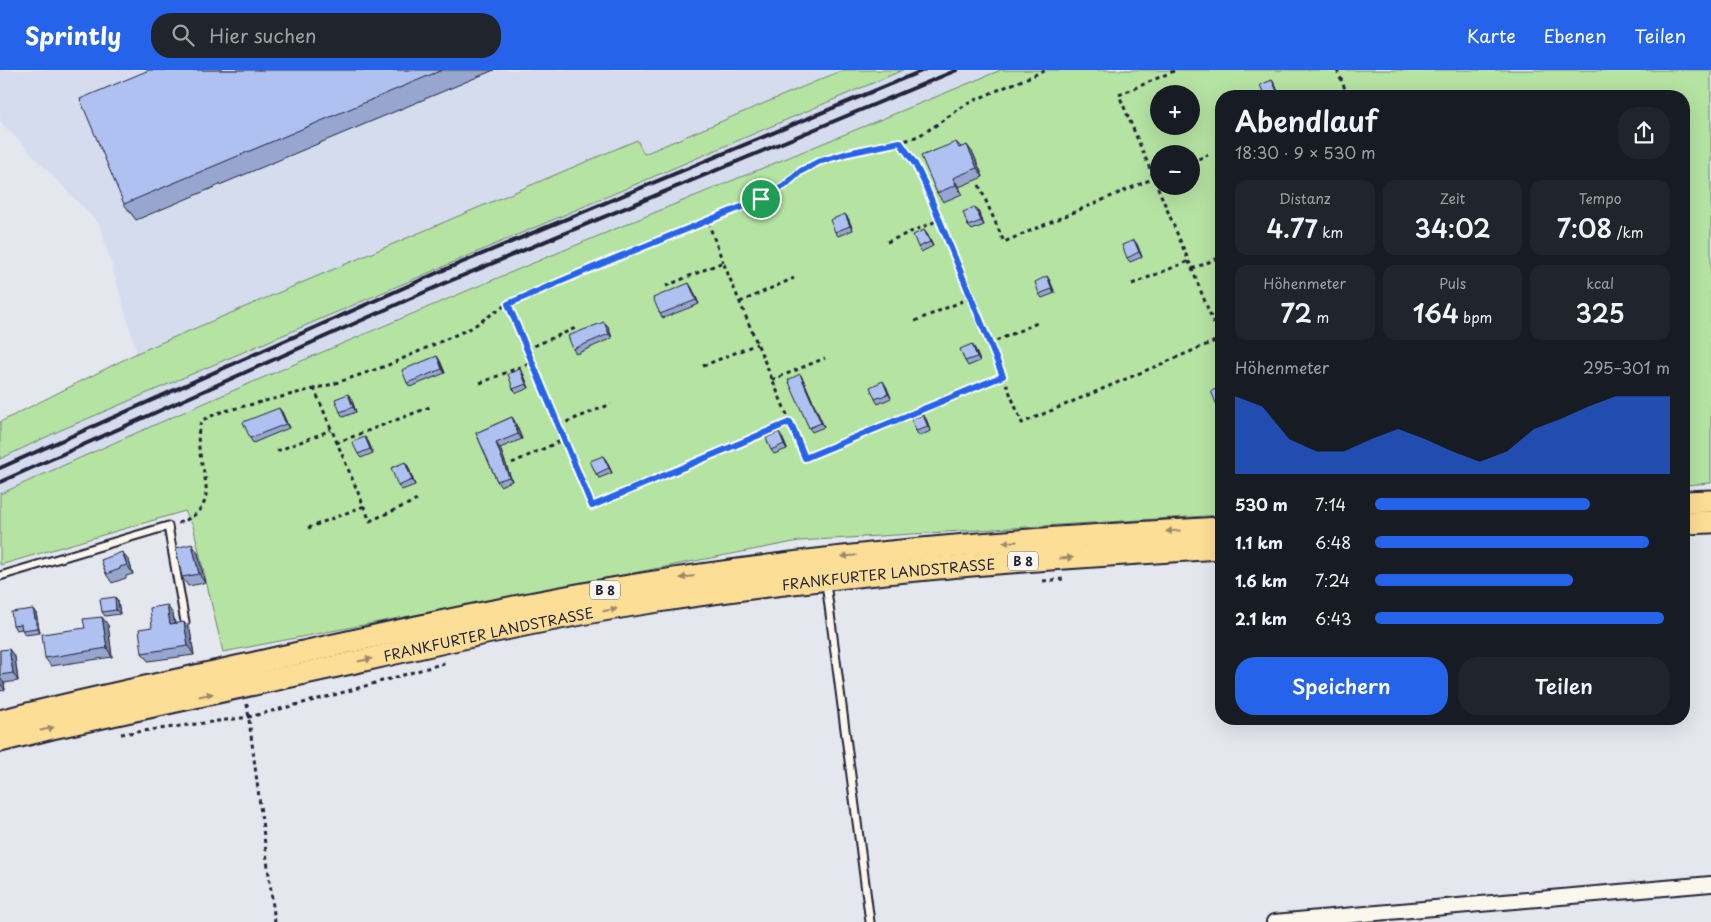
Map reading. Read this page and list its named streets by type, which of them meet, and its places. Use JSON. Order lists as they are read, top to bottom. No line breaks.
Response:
{"streets":{"main road":["B 8","FRANKFURTER LANDSTRASSE"]},"page":{"header":"Sprintly","search":"Hier suchen","nav":["Karte","Ebenen","Teilen"],"map_buttons":["+","−"],"heading":["Abendlauf","18:30 · 9 × 530 m"],"stats":[["Distanz","4.77 km"],["Zeit","34:02"],["Tempo","7:08 /km"],["Höhenmeter","72 m"],["Puls","164 bpm"],["kcal","325"]],"chart":["Höhenmeter","295–301 m"],"list":[{"name":"530 m","note":"7:14"},{"name":"1.1 km","note":"6:48"},{"name":"1.6 km","note":"7:24"},{"name":"2.1 km","note":"6:43"}],"buttons":["Speichern","Teilen"]}}
